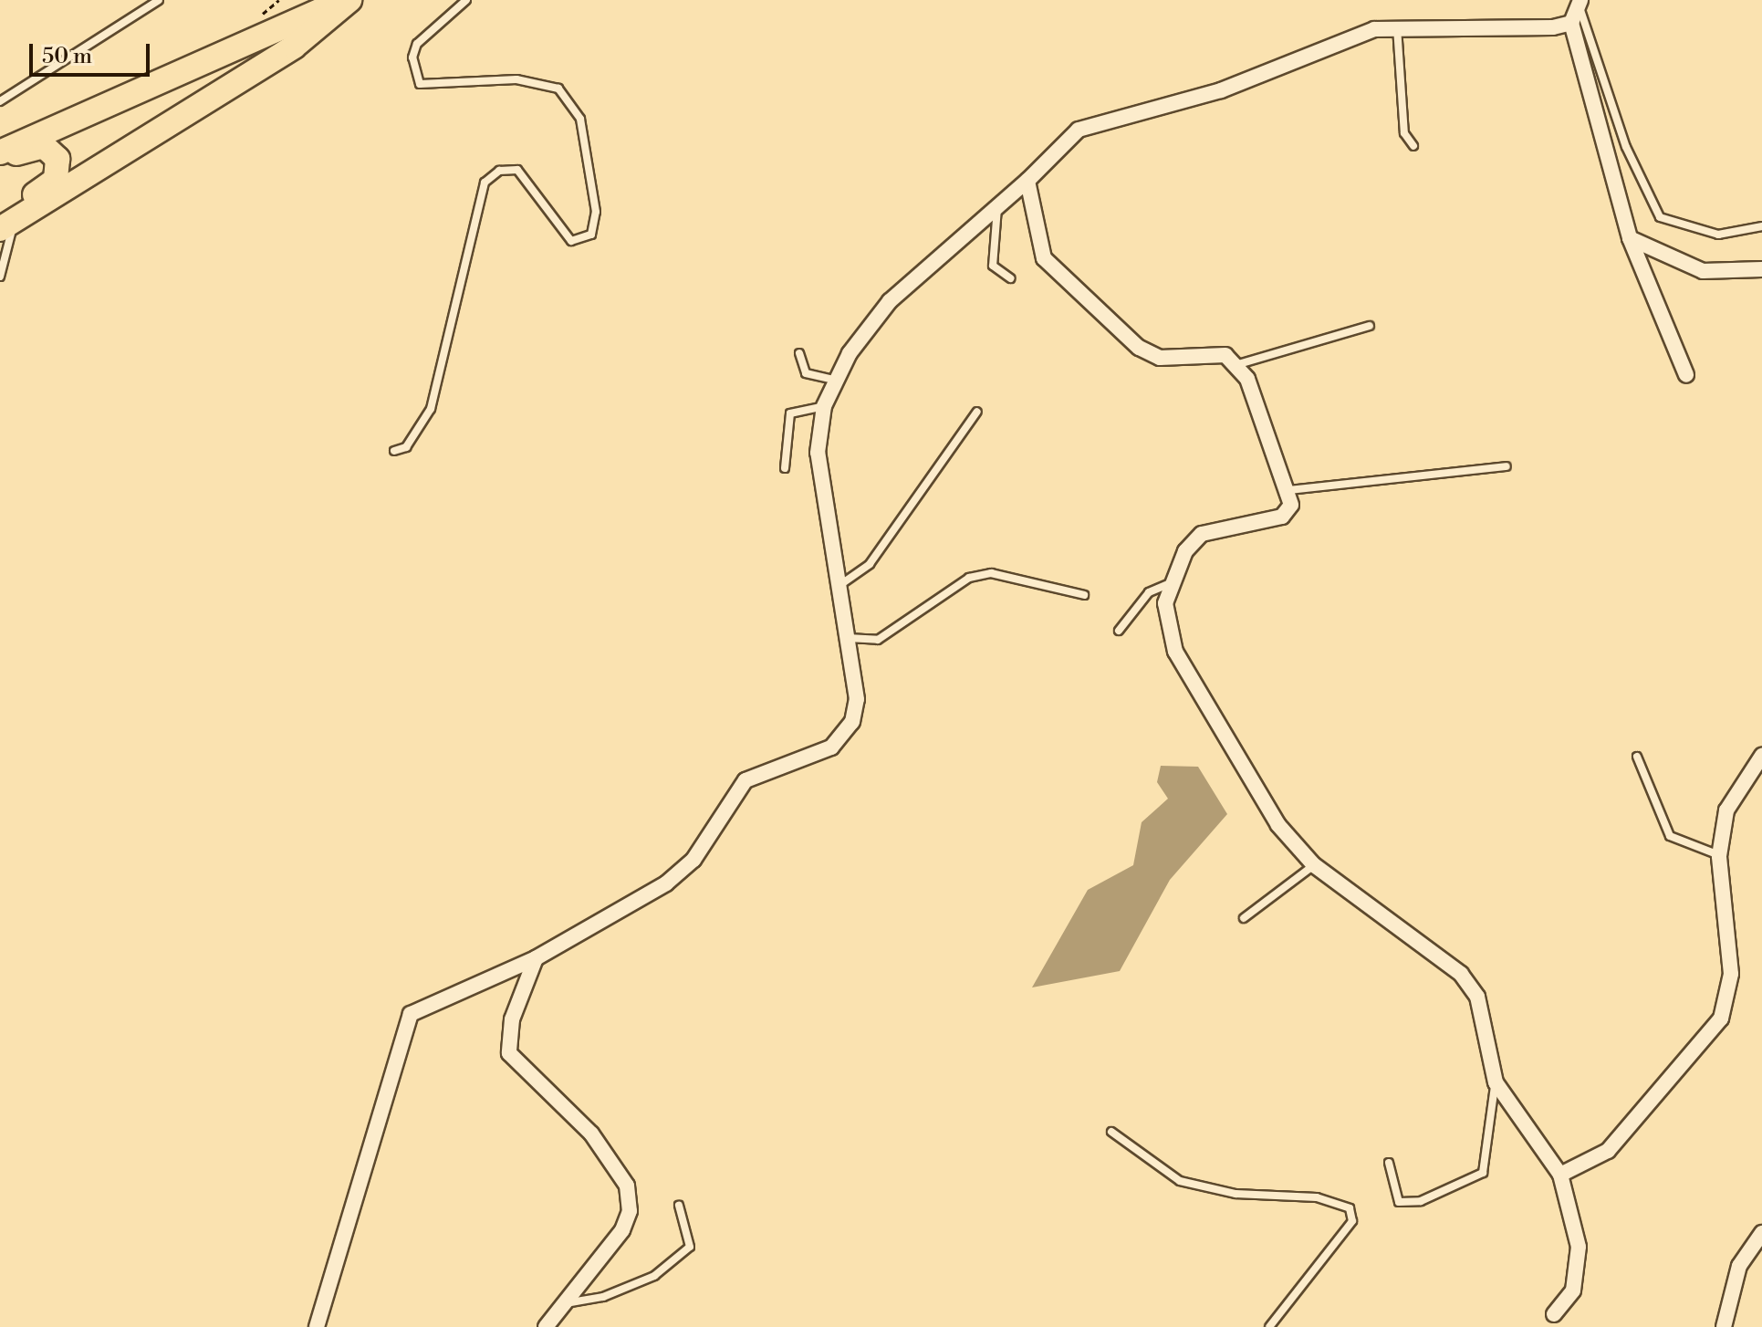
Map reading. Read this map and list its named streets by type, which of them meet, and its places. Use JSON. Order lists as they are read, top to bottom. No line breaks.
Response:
{"scale_bar":"50 m"}
